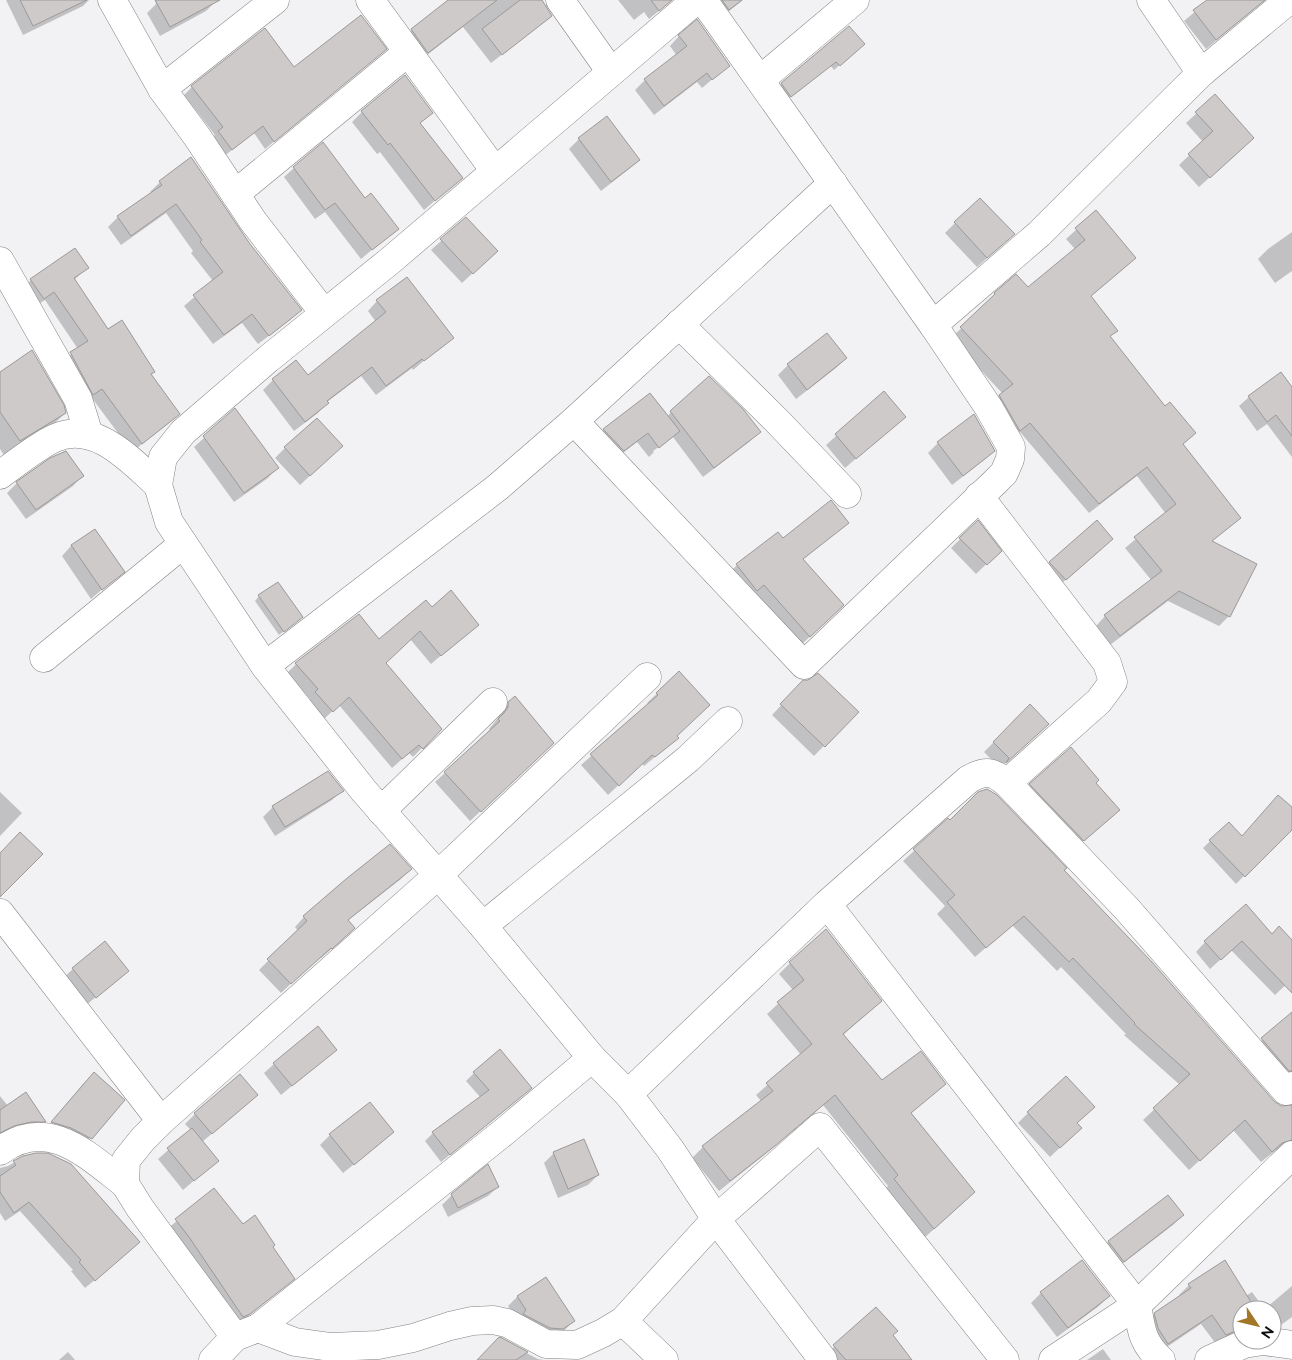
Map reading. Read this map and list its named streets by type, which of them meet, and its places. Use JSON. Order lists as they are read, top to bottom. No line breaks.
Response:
{"north":"bottom right"}
